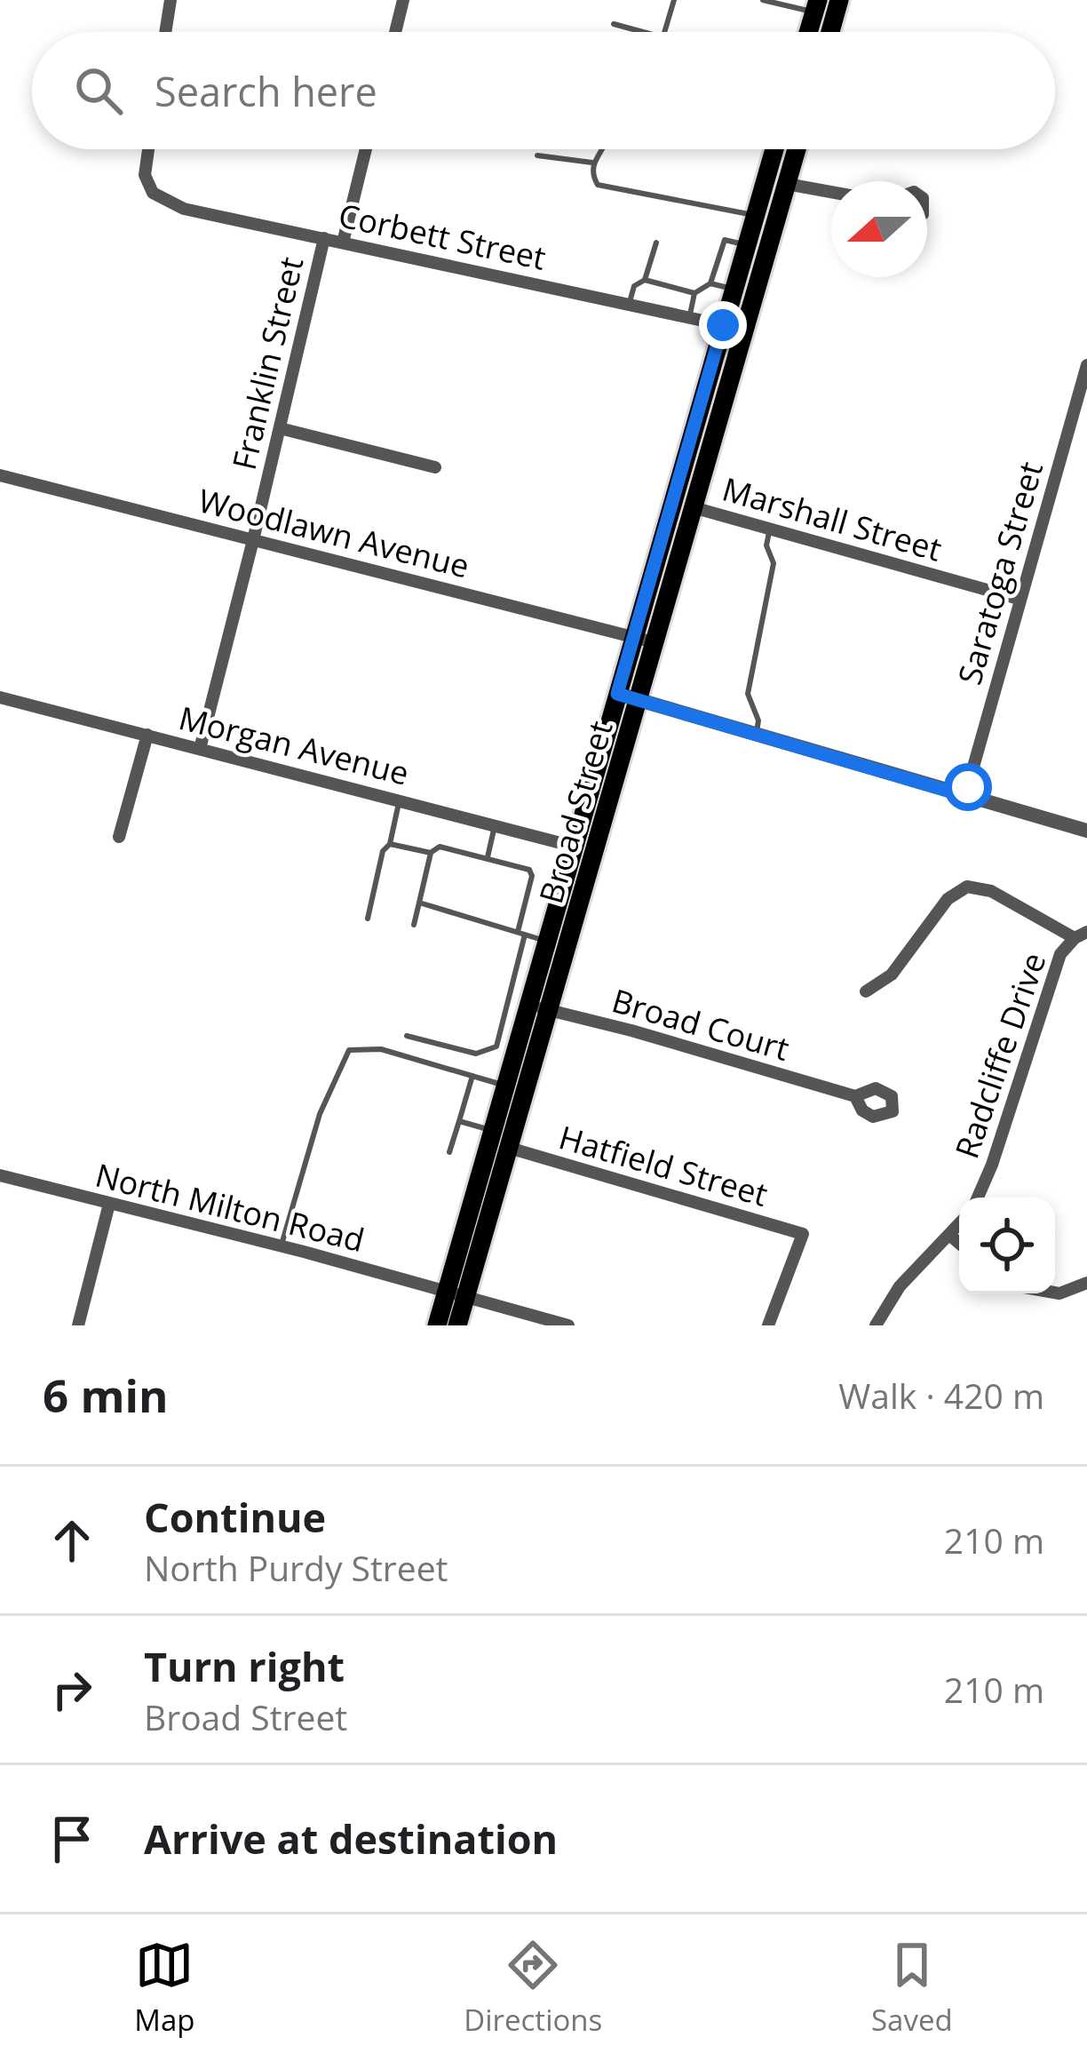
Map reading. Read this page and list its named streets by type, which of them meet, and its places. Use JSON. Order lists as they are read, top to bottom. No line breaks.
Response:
{"streets":{"main road":["Broad Street"],"street":["Corbett Street","Franklin Street","Marshall Street","Woodlawn Avenue","Saratoga Street","Morgan Avenue","Broad Court","Radcliffe Drive","Hatfield Street","North Milton Road"]},"crossings":[["Corbett Street","Franklin Street"],["Corbett Street","Broad Street"],["Franklin Street","Woodlawn Avenue"],["Franklin Street","Morgan Avenue"],["Marshall Street","Saratoga Street"],["Marshall Street","Broad Street"],["Woodlawn Avenue","Broad Street"],["Morgan Avenue","Broad Street"],["Broad Street","Broad Court"],["Broad Street","Hatfield Street"],["Broad Street","North Milton Road"]],"north":"left","page":{"search":"Search here","heading":["6 min","Walk · 420 m"],"list":[["Continue","North Purdy Street","210 m"],["Turn right","Broad Street","210 m"],"Arrive at destination"],"nav":["Map","Directions","Saved"]}}
